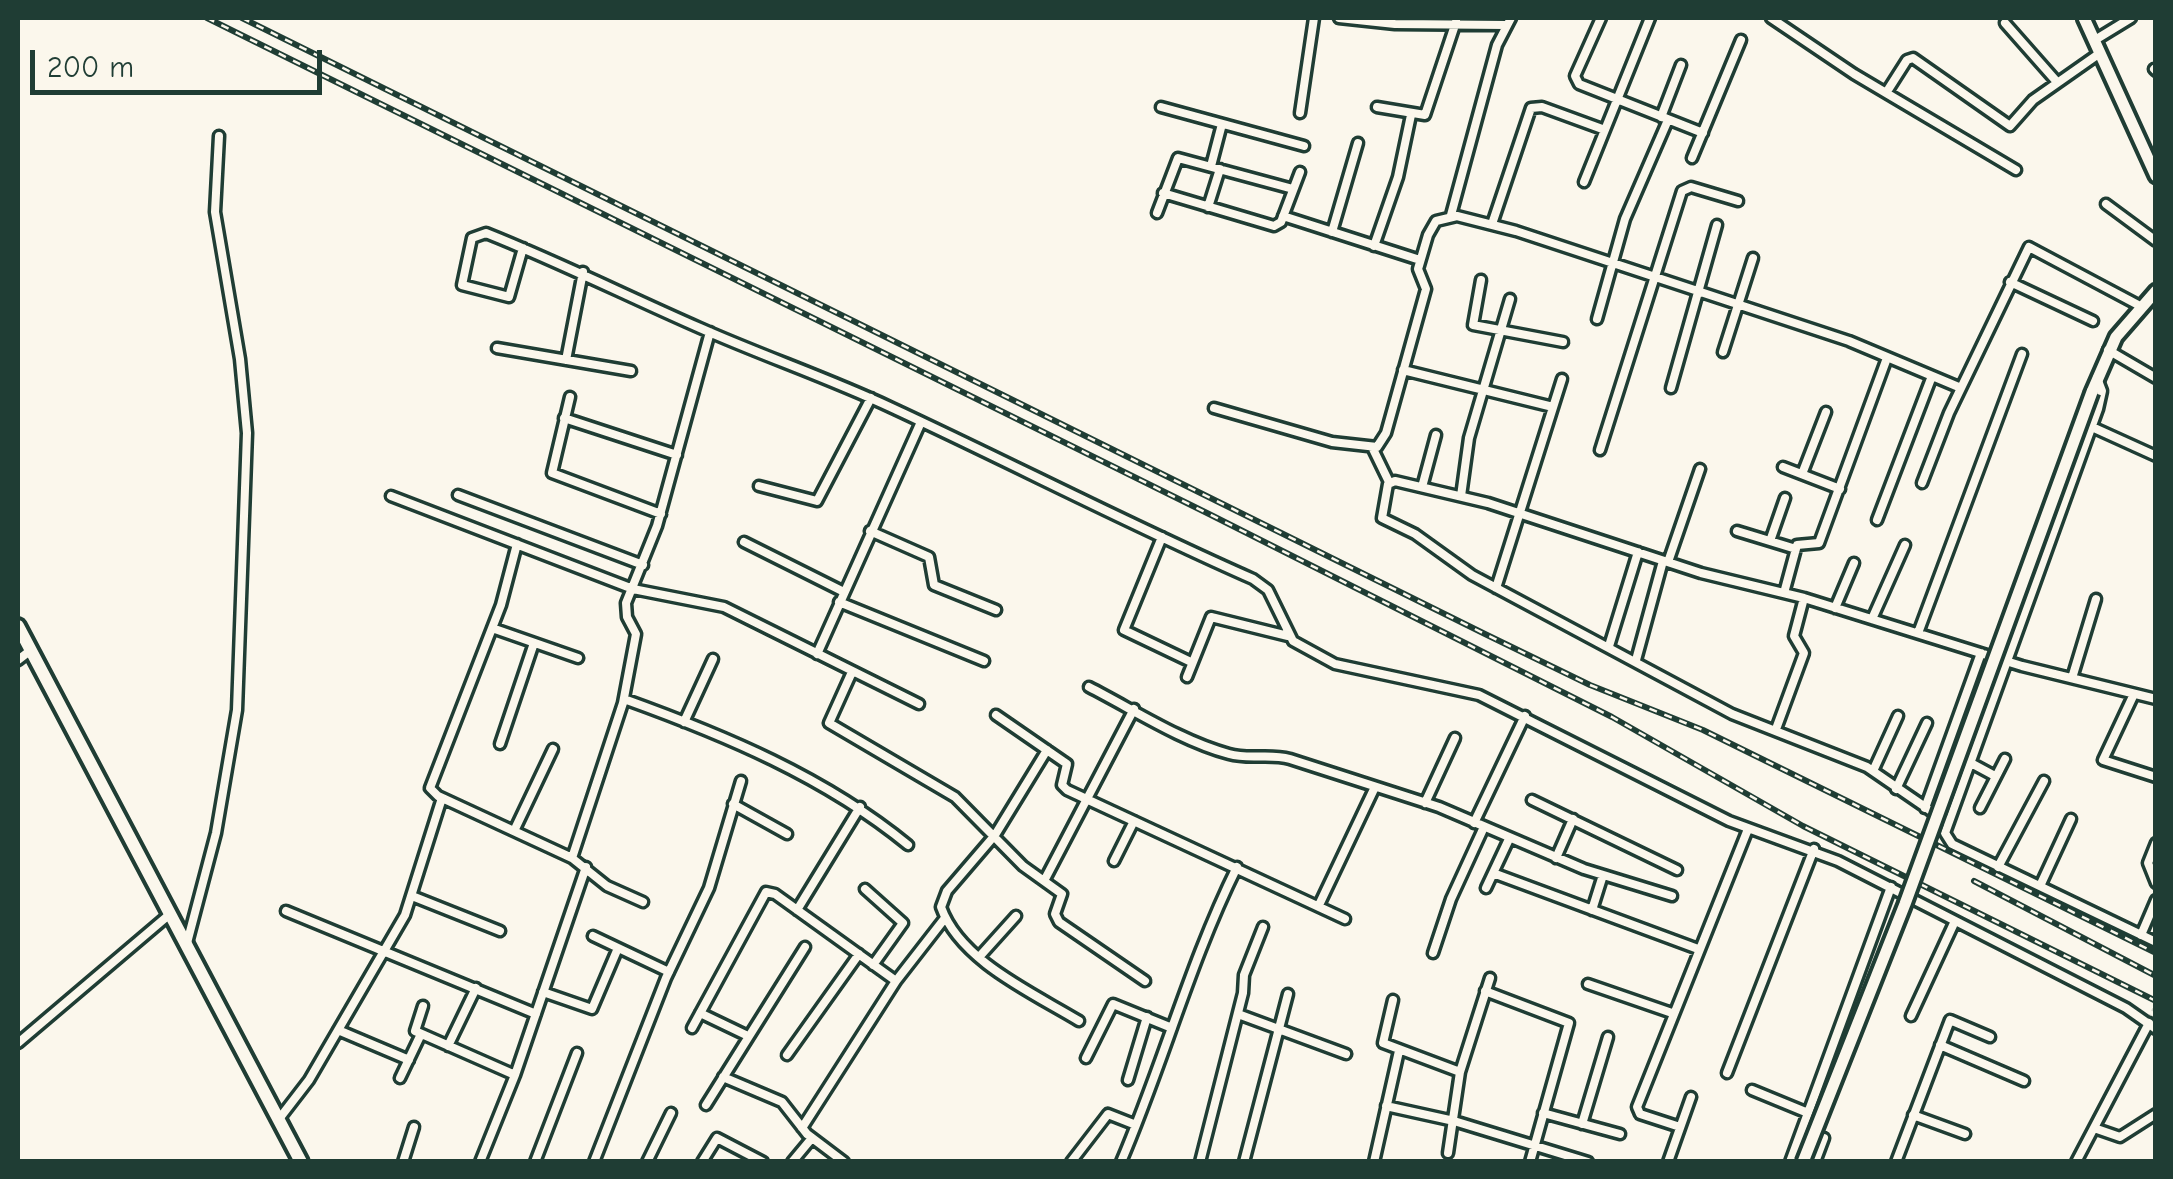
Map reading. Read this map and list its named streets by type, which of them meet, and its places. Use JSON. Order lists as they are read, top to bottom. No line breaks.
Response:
{"scale_bar":"200 m"}
